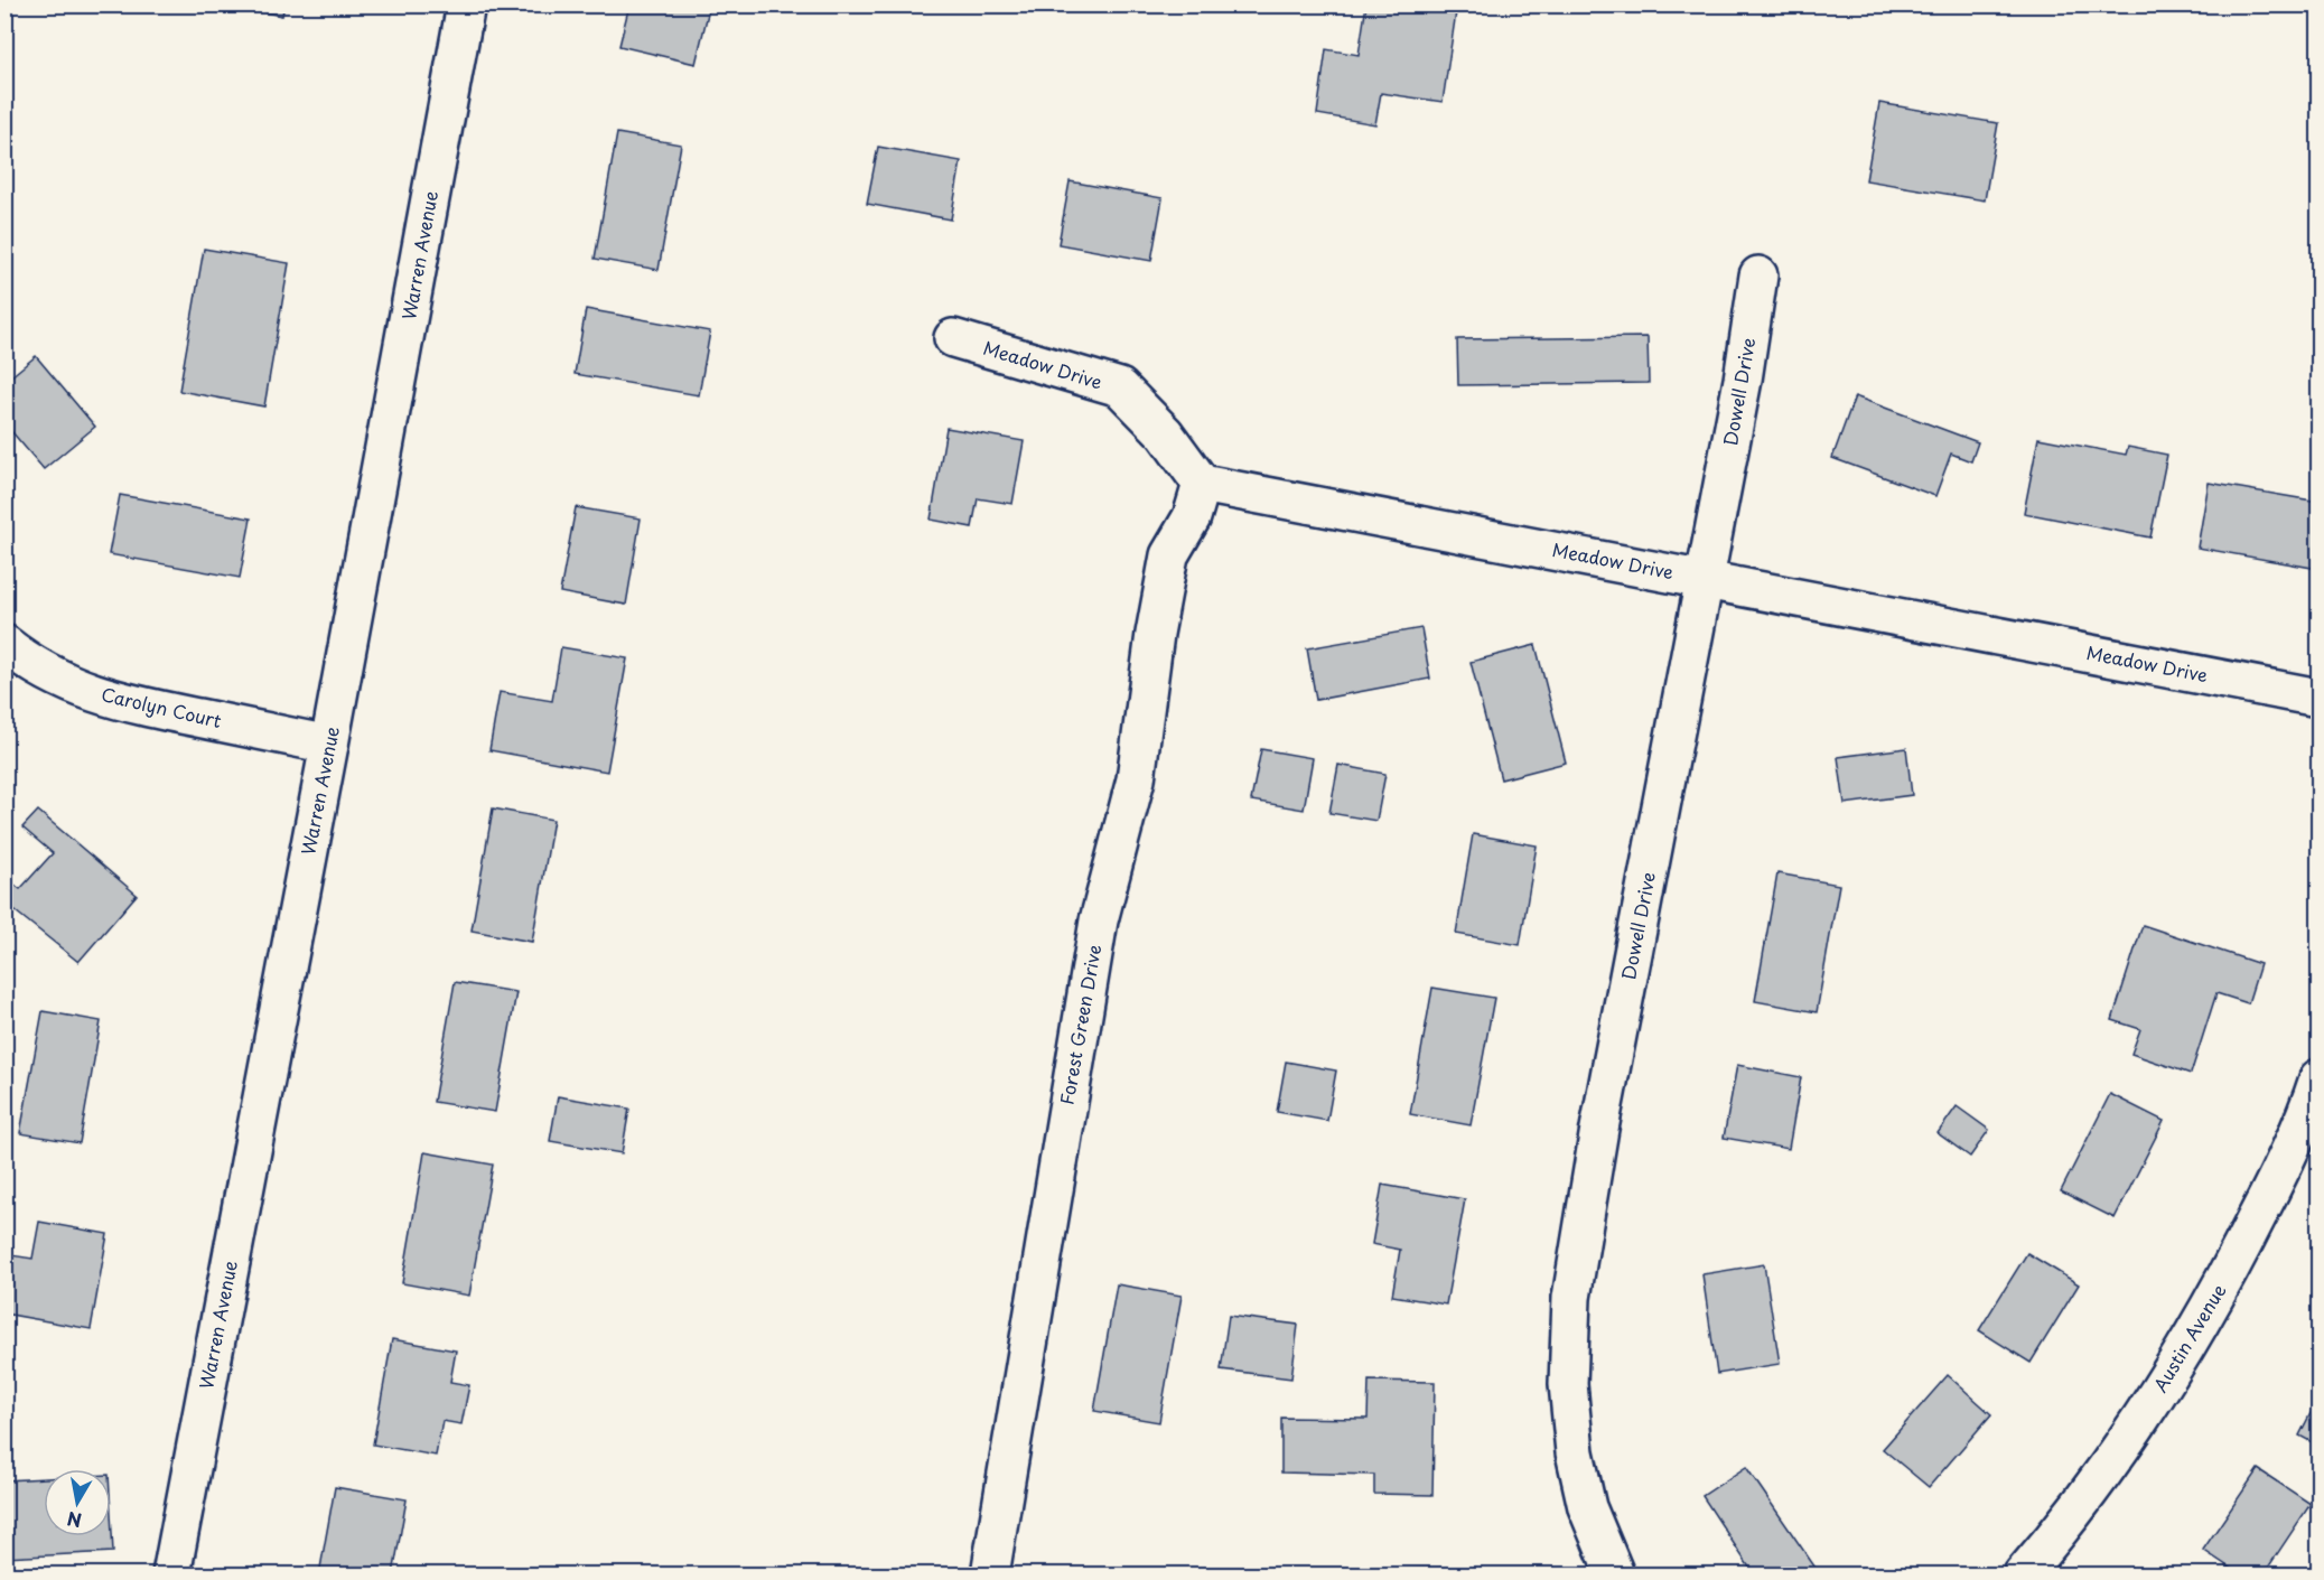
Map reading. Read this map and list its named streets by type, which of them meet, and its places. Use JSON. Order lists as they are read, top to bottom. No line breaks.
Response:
{"streets":{"street":["Warren Avenue","Meadow Drive","Dowell Drive","Carolyn Court","Forest Green Drive","Austin Avenue"]},"crossings":[["Warren Avenue","Carolyn Court"],["Meadow Drive","Dowell Drive"],["Meadow Drive","Forest Green Drive"]],"north":"bottom"}
